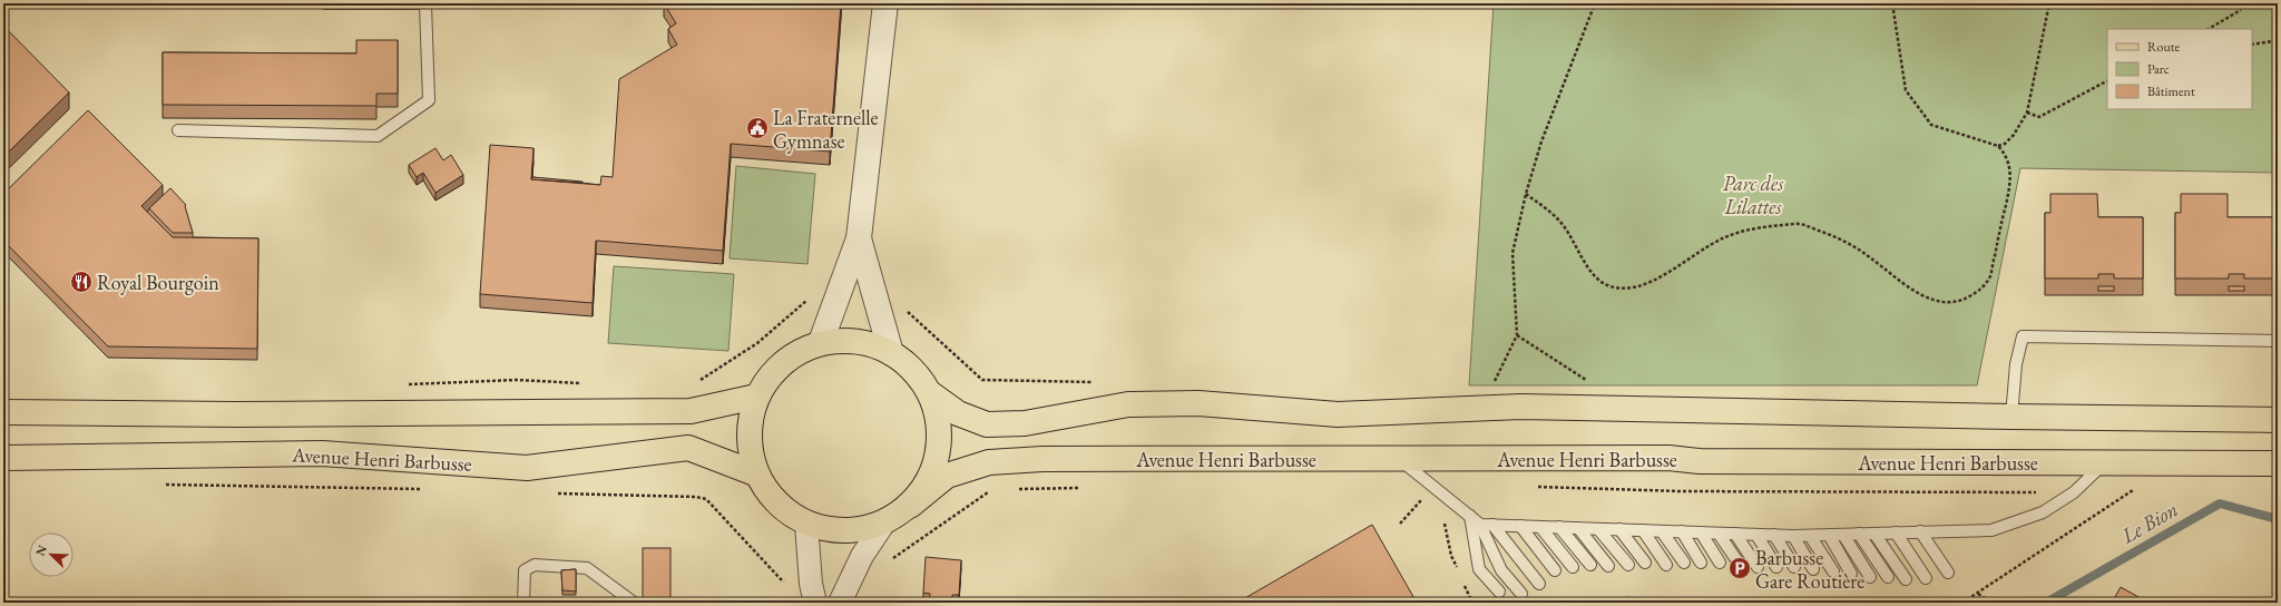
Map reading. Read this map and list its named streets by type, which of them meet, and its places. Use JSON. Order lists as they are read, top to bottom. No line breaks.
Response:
{"streets":{"main road":["Avenue Henri Barbusse"]},"water":["Le Bion"],"parks":["Parc des Lilattes"],"places":{"public building":["La Fraternelle Gymnase"],"restaurant":["Royal Bourgoin"],"parking":["Barbusse Gare Routière"]},"legend":["Route","Parc","Bâtiment"],"north":"top left"}
